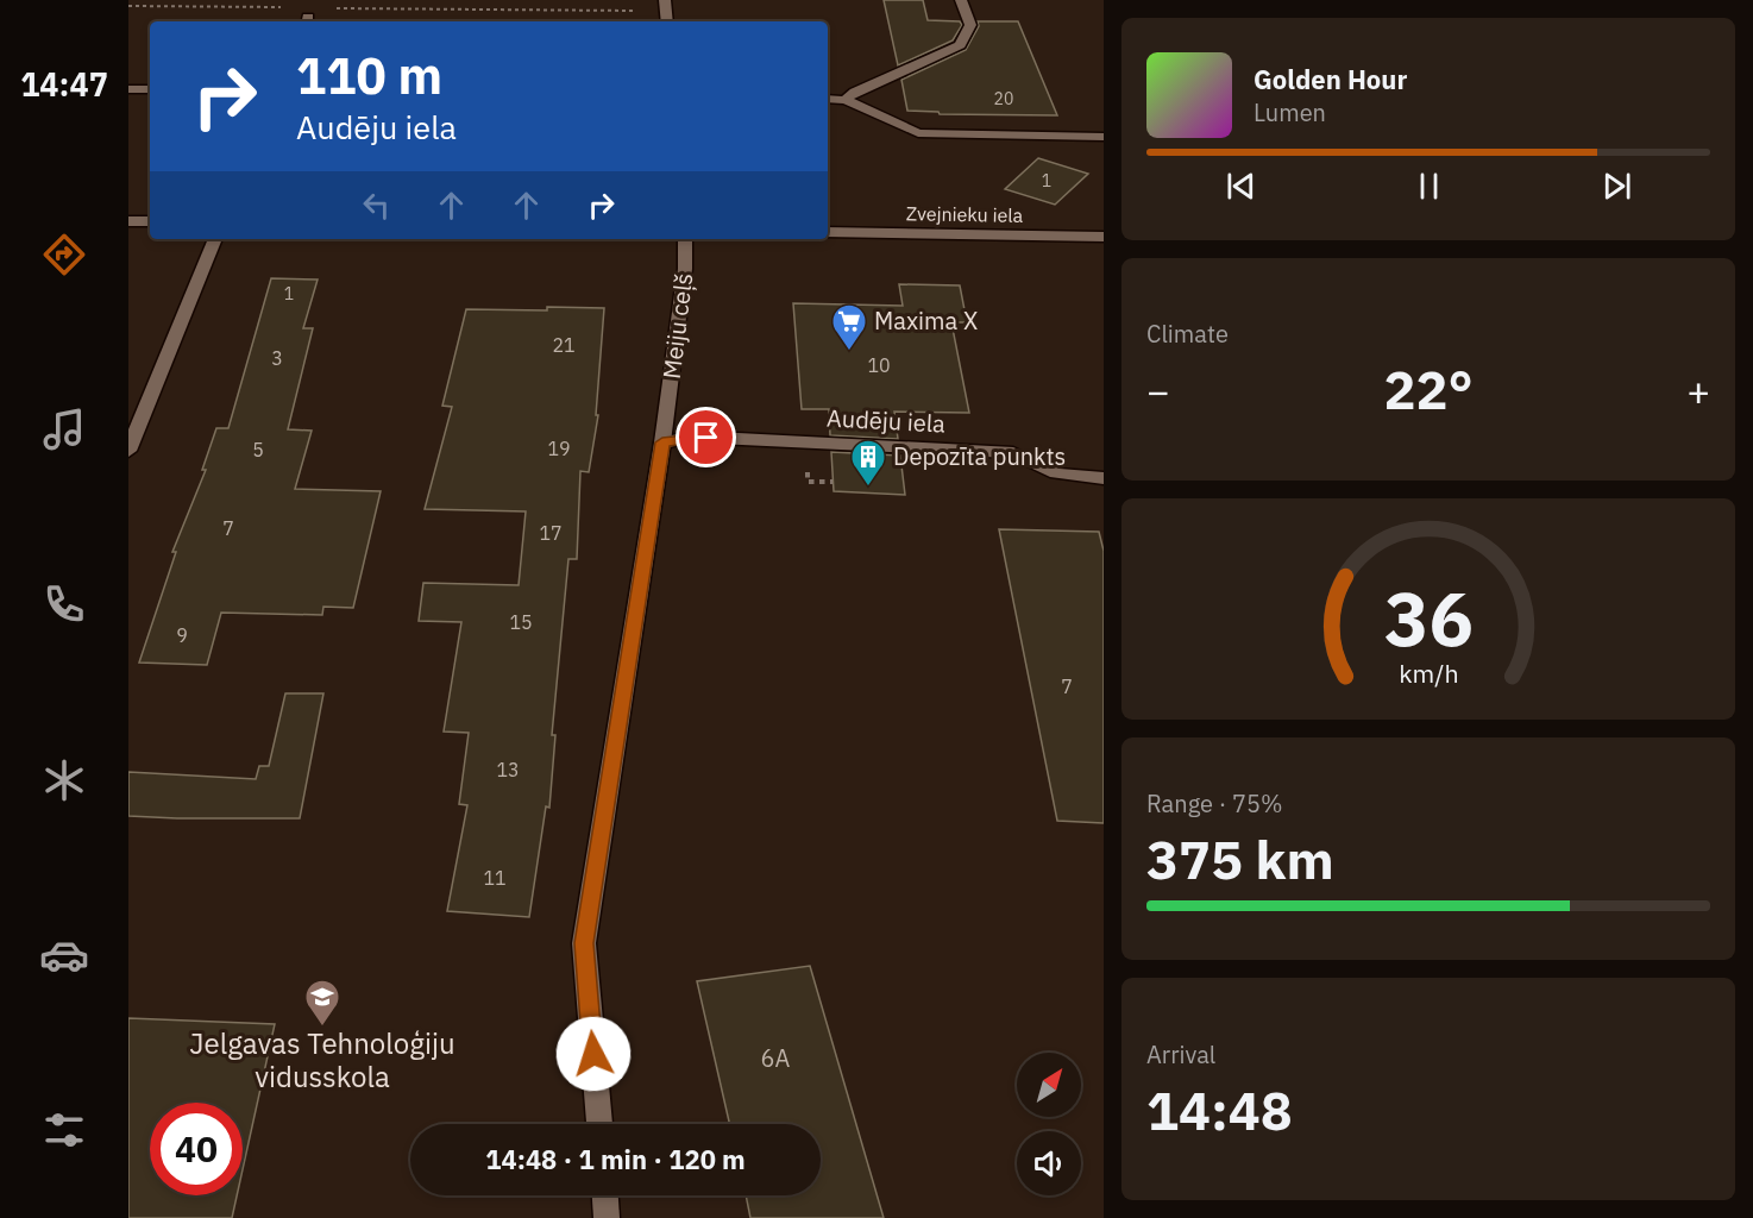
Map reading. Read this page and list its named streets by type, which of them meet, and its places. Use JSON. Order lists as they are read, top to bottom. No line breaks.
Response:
{"streets":{"street":["Zvejnieku iela","Meiju ceļš","Audēju iela"]},"crossings":[["Meiju ceļš","Audēju iela"]],"places":{"supermarket":["Maxima X"],"building":["Depozīta punkts"],"school or university":["Jelgavas Tehnoloģiju vidusskola"]},"house_numbers":["20","1","1","21","3","10","19","5","7","17","15","9","7","13","11","6A"],"north":"top right","page":{"tabs":"14:47","turn":["110 m","Audēju iela"],"song":["Golden Hour","Lumen"],"tile":["Climate",["Range · 75%","375 km"],["Arrival","14:48"]],"heat":["−","22°","+"],"limit":"40","trip":"14:48 · 1 min · 120 m","gauge":["36","km/h"]}}
